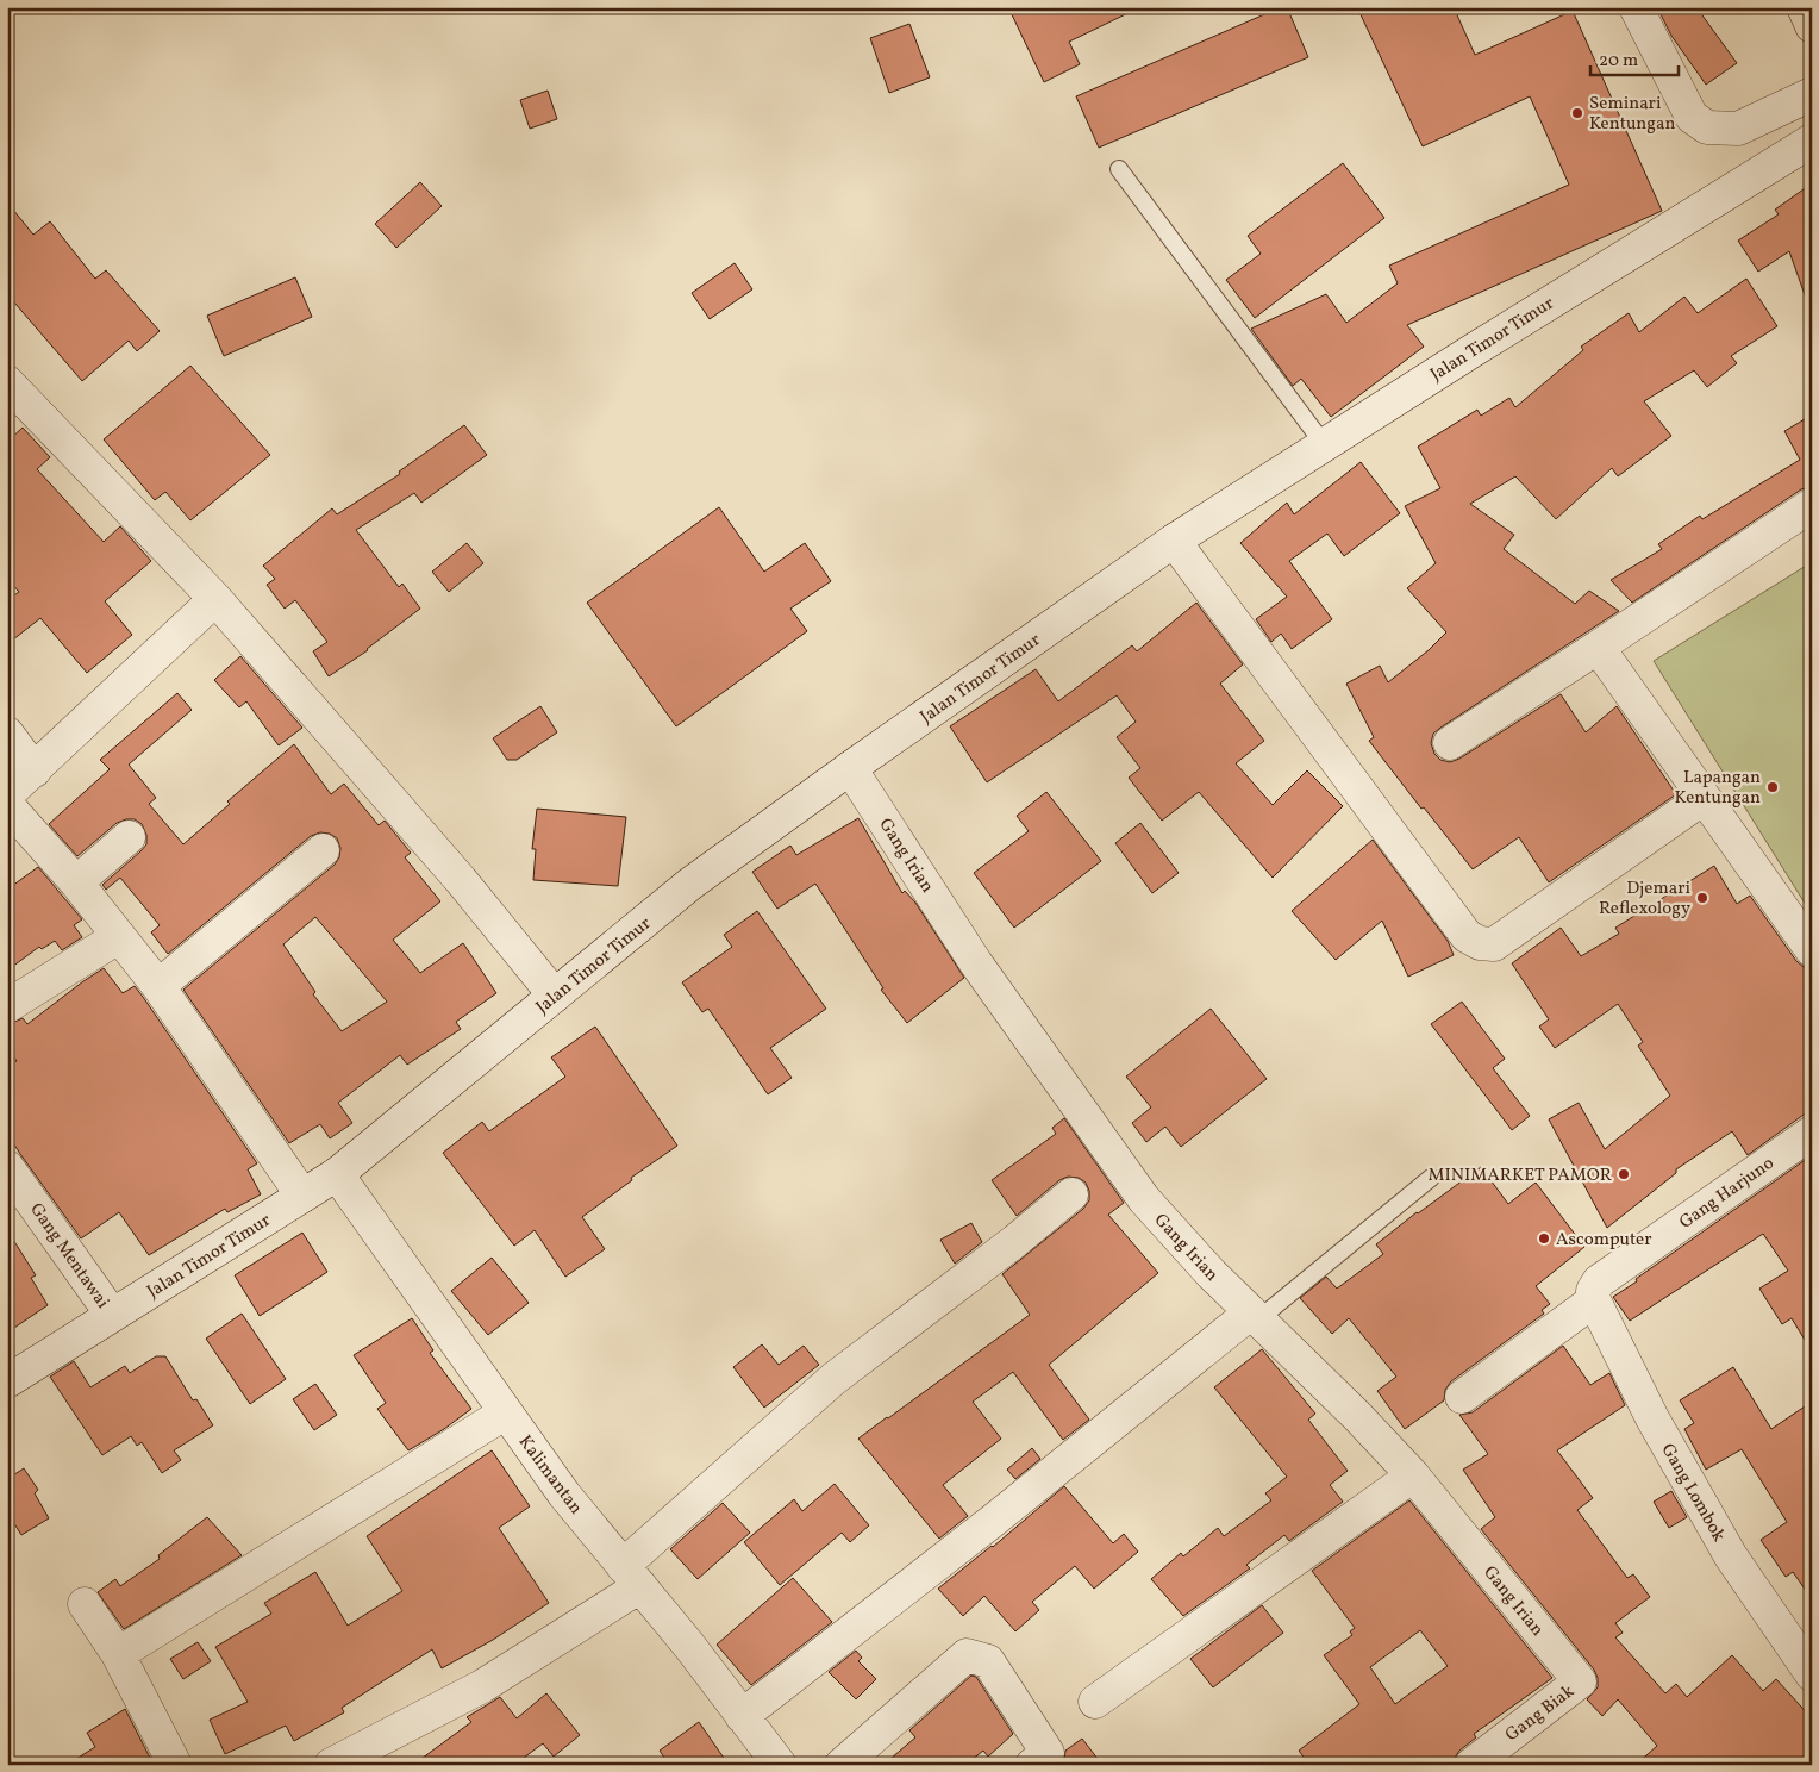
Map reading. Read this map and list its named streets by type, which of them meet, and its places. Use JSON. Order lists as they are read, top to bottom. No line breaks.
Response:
{"streets":{"street":["Jalan Timor Timur","Gang Irian","Gang Harjuno","Gang Mentawai","Kalimantan","Gang Lombok","Gang Biak"]},"crossings":[["Jalan Timor Timur","Gang Irian"],["Jalan Timor Timur","Gang Mentawai"],["Jalan Timor Timur","Kalimantan"],["Gang Irian","Gang Biak"],["Gang Harjuno","Gang Lombok"]],"places":["Seminari Kentungan","Lapangan Kentungan","Djemari Reflexology","MINIMARKET PAMOR","Ascomputer"],"scale_bar":"20 m"}
